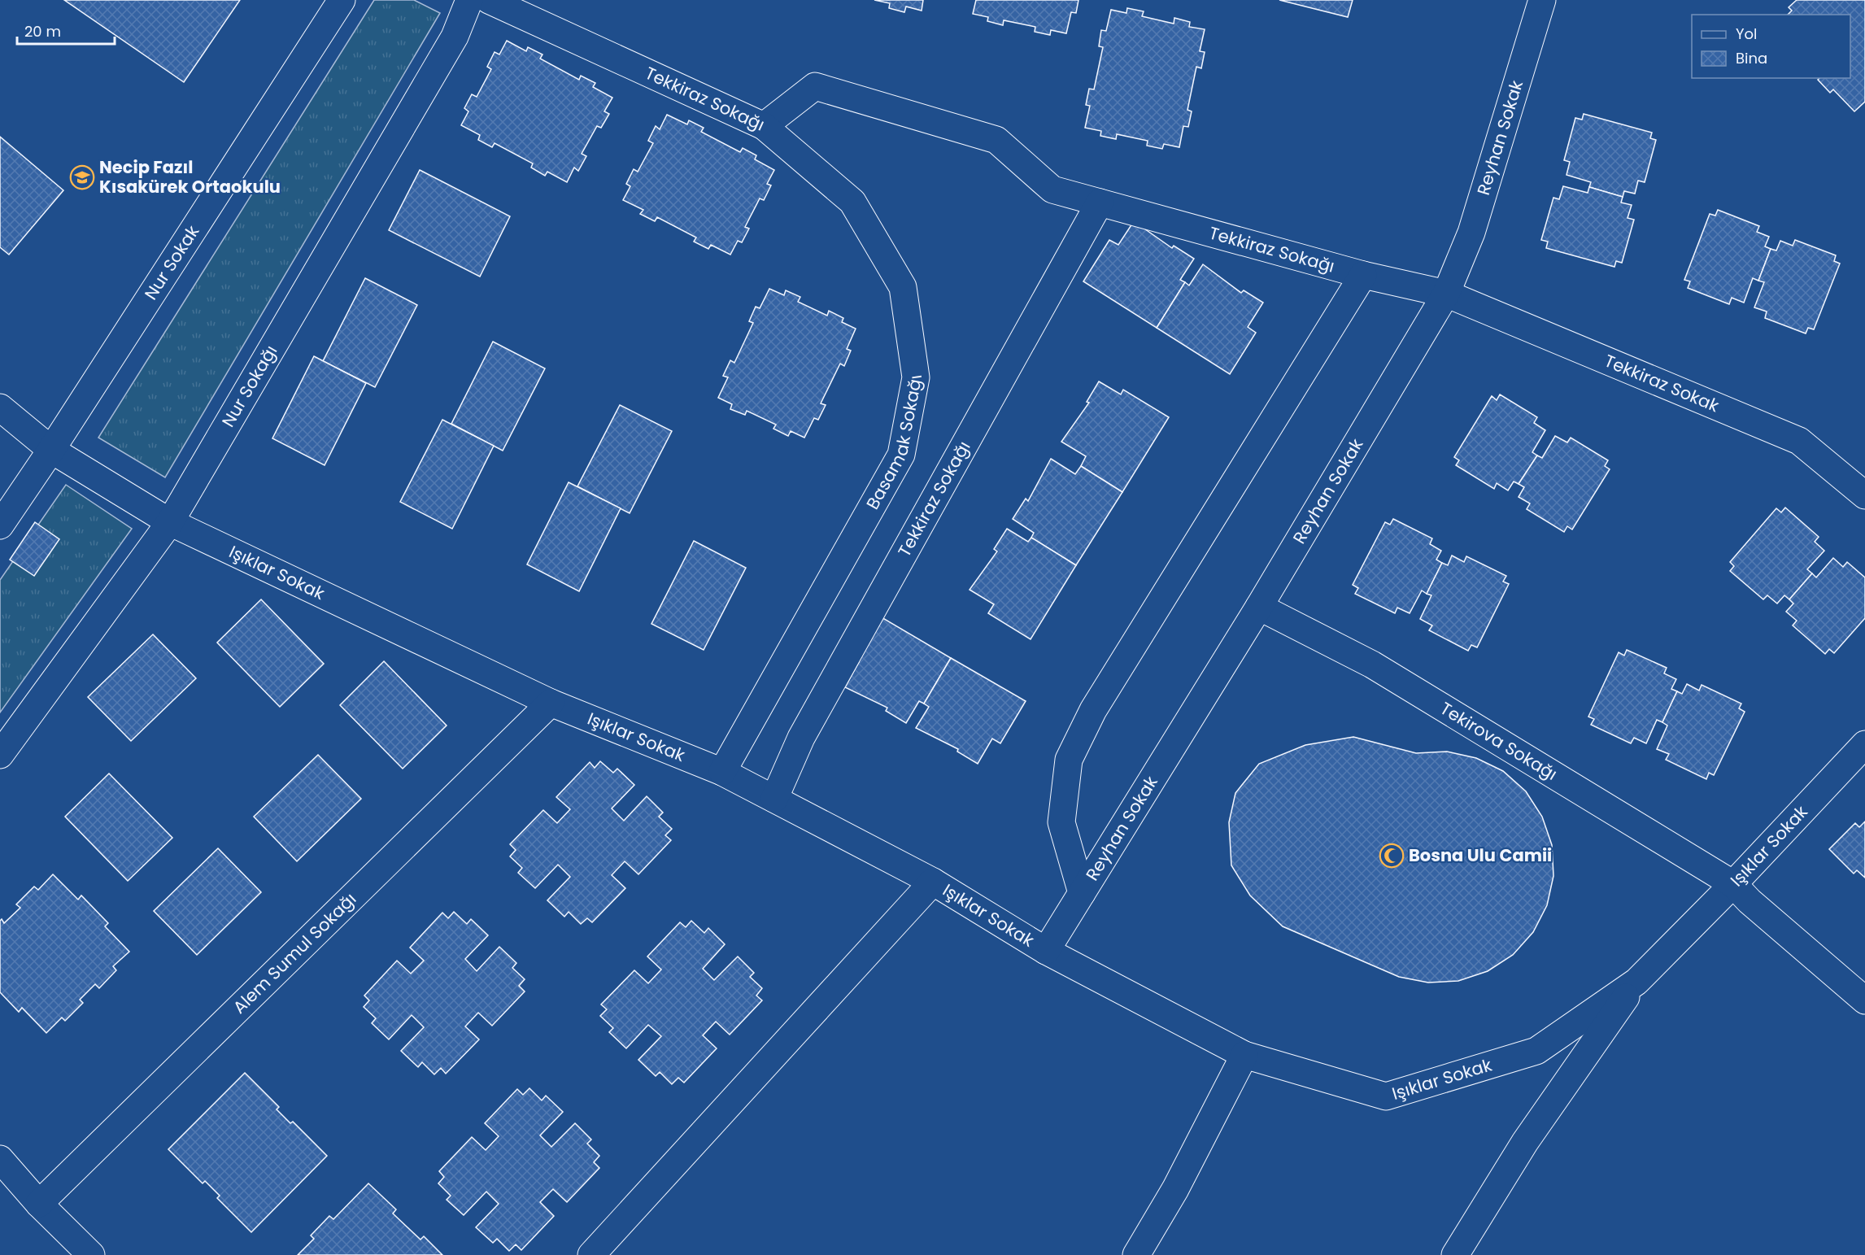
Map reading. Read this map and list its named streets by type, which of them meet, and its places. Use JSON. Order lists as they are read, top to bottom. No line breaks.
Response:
{"streets":{"street":["Tekkiraz Sokağı","Reyhan Sokak","Nur Sokak","Tekkiraz Sokak","Nur Sokağı","Basamak Sokağı","Işıklar Sokak","Tekirova Sokağı","Alem Sumul Sokağı"]},"crossings":[["Tekkiraz Sokağı","Reyhan Sokak"],["Tekkiraz Sokağı","Tekkiraz Sokak"],["Tekkiraz Sokağı","Basamak Sokağı"],["Tekkiraz Sokağı","Işıklar Sokak"],["Reyhan Sokak","Tekkiraz Sokak"],["Reyhan Sokak","Işıklar Sokak"],["Reyhan Sokak","Tekirova Sokağı"],["Nur Sokak","Işıklar Sokak"],["Nur Sokağı","Işıklar Sokak"],["Basamak Sokağı","Işıklar Sokak"],["Işıklar Sokak","Tekirova Sokağı"],["Işıklar Sokak","Alem Sumul Sokağı"]],"places":{"school or university":["Necip Fazıl Kısakürek Ortaokulu"],"mosque":["Bosna Ulu Camii"]},"legend":["Yol","Bina"],"scale_bar":"20 m"}
